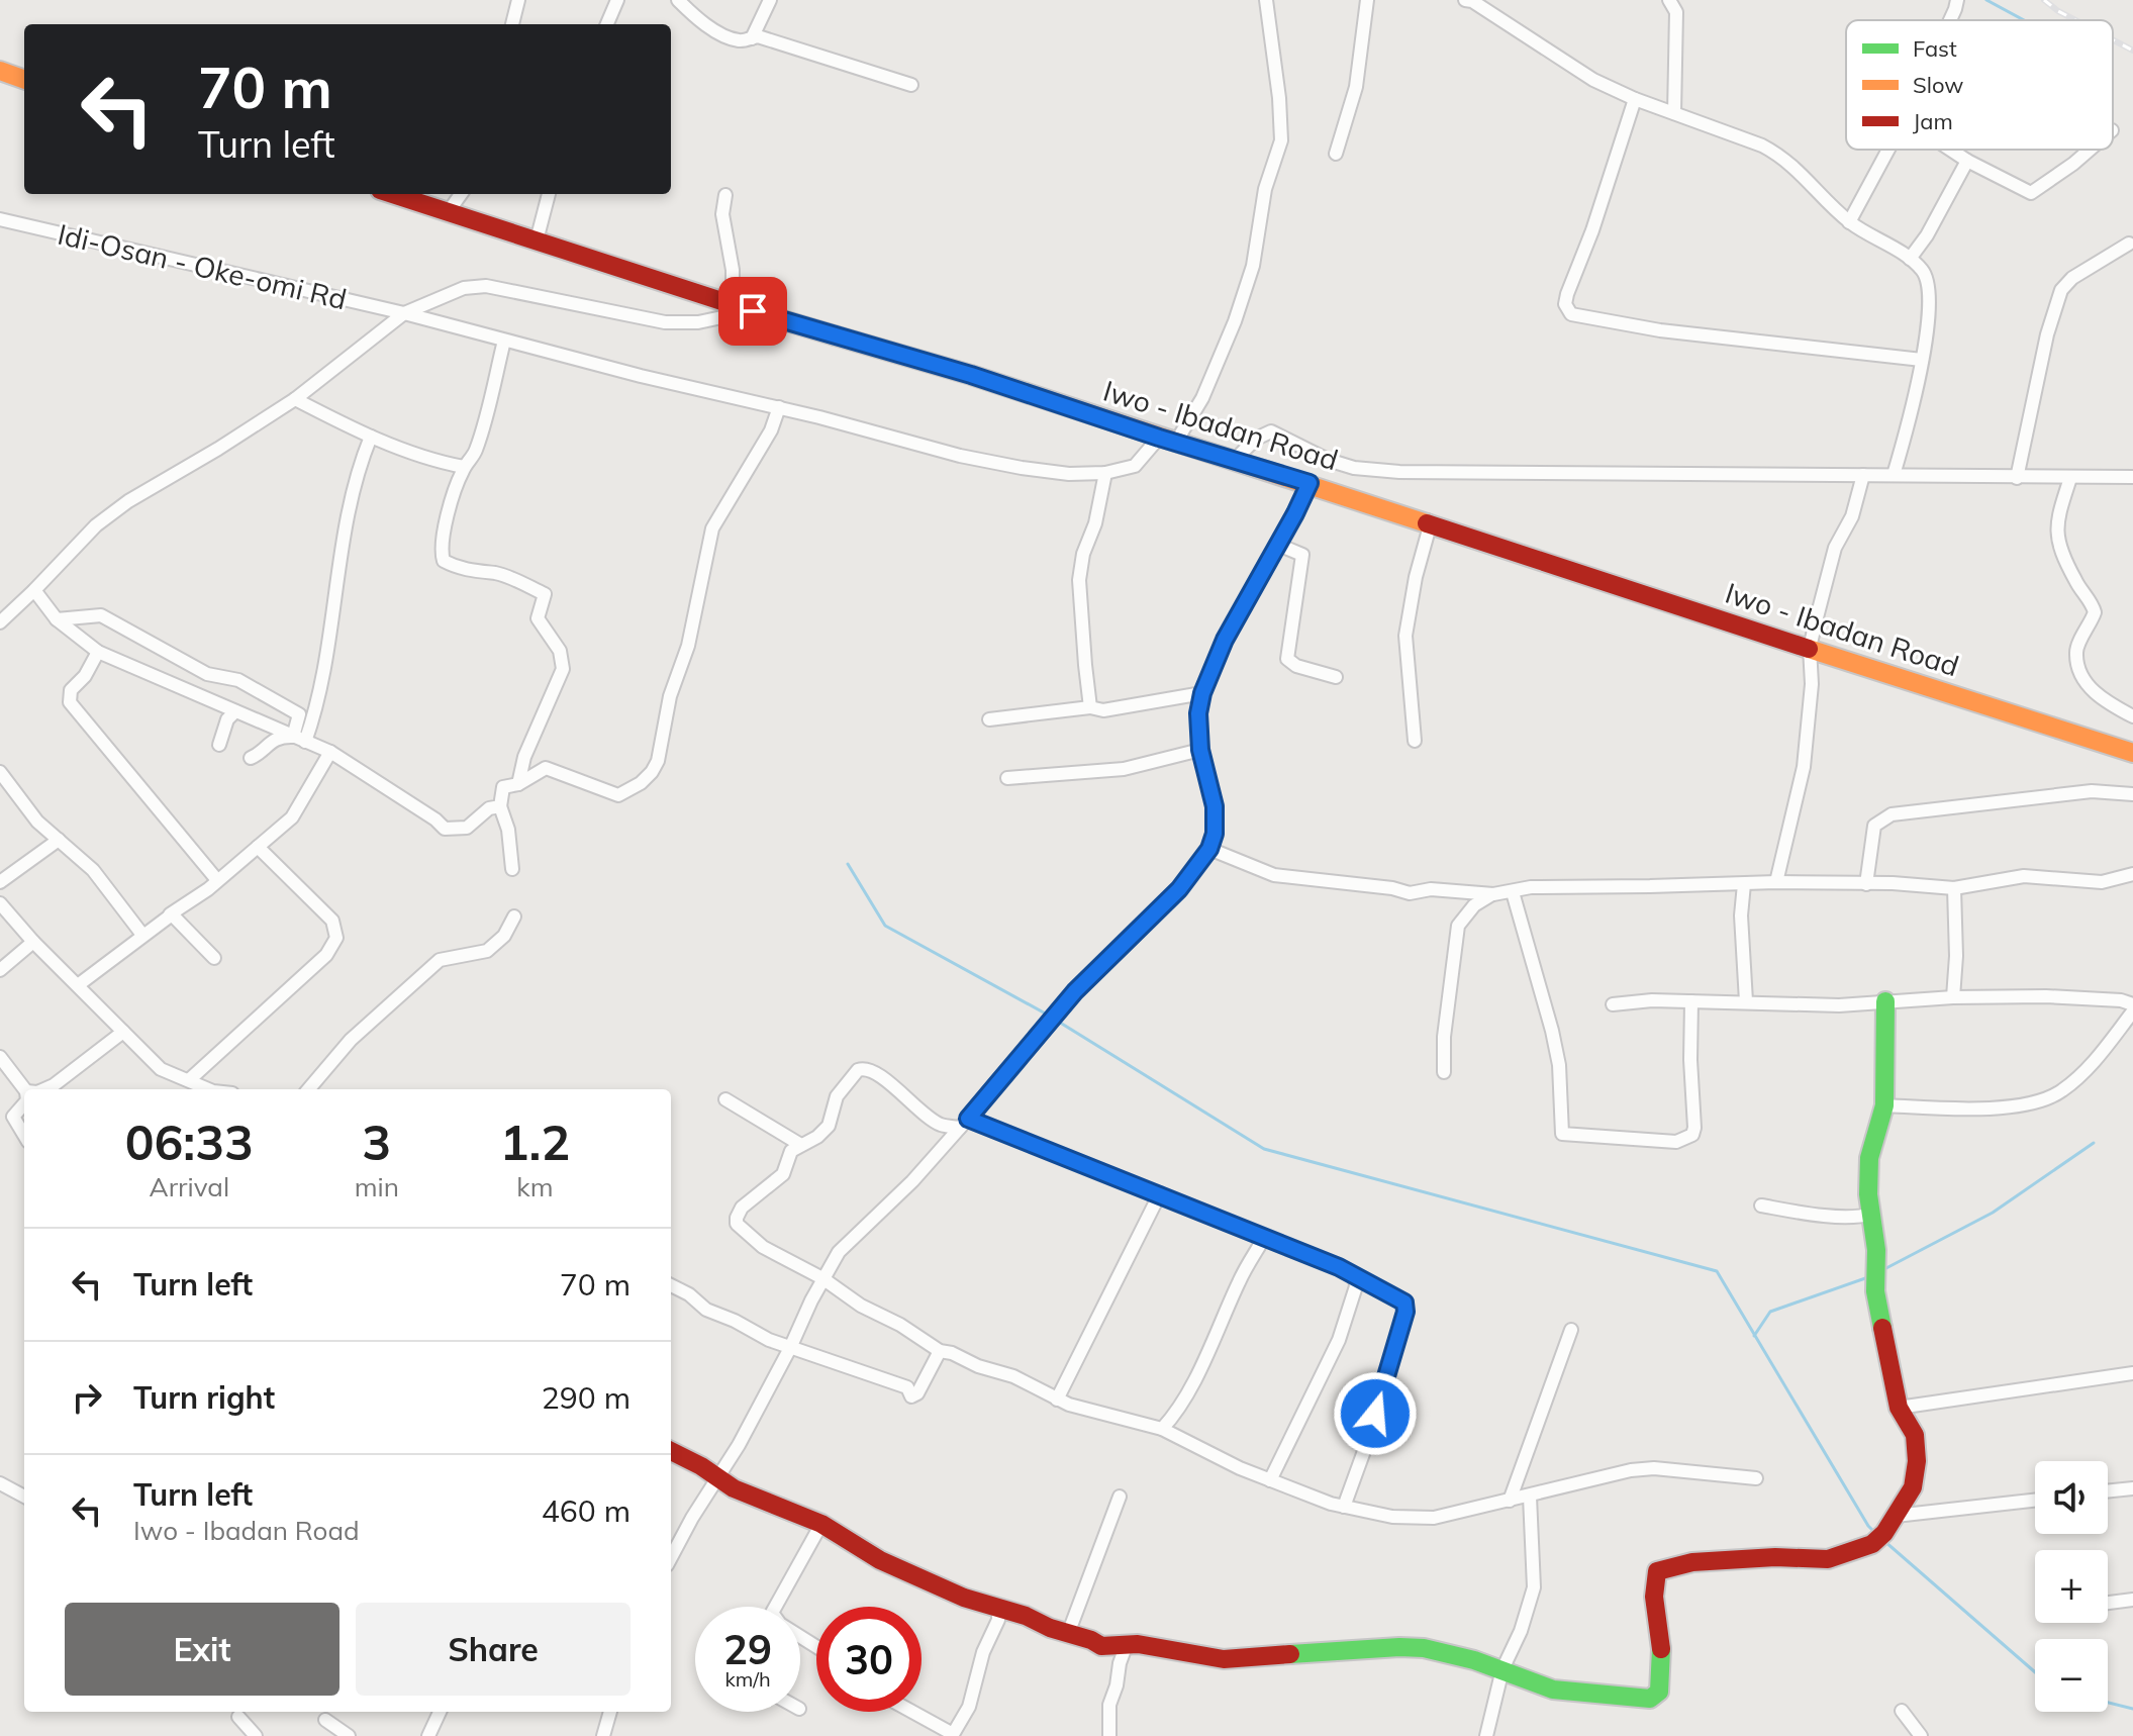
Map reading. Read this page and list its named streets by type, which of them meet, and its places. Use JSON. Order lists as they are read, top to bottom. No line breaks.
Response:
{"streets":{"street":["Idi-Osan - Oke-omi Rd","Iwo - Ibadan Road"]},"legend":["Fast","Slow","Jam"],"page":{"turn":["70 m","Turn left"],"eta":["06:33","Arrival","3","min","1.2","km"],"list":[{"name":"Turn left","value":"70 m"},{"name":"Turn right","value":"290 m"},{"name":"Turn left","note":"Iwo - Ibadan Road","value":"460 m"}],"map_buttons":["+","−"],"buttons":["Exit","Share"],"speed":"29 km/h","limit":"30"}}
